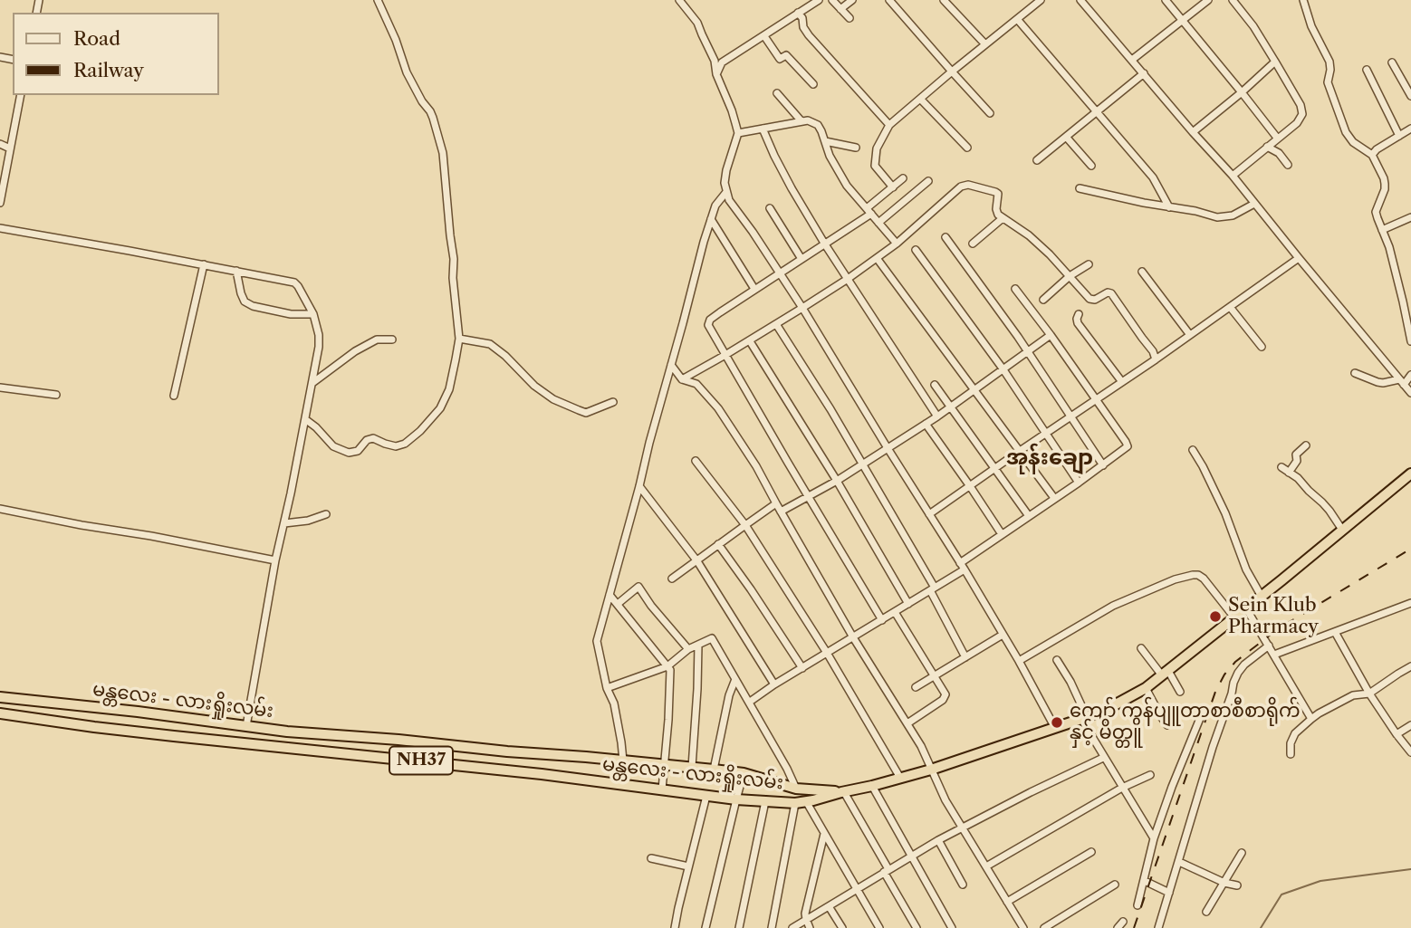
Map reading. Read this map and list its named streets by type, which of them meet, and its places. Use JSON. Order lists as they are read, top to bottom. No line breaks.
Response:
{"streets":{"highway":["မန္တလေး - လားရှိုးလမ်း","NH37"]},"crossings":[["မန္တလေး - လားရှိုးလမ်း","NH37"]],"districts":["အုန်းချော"],"places":["Sein Klub Pharmacy","ကျော် ကွန်ပျူတာစာစီစာရိုက် နှင့် မိတ္တူ"],"legend":["Road","Railway"]}
